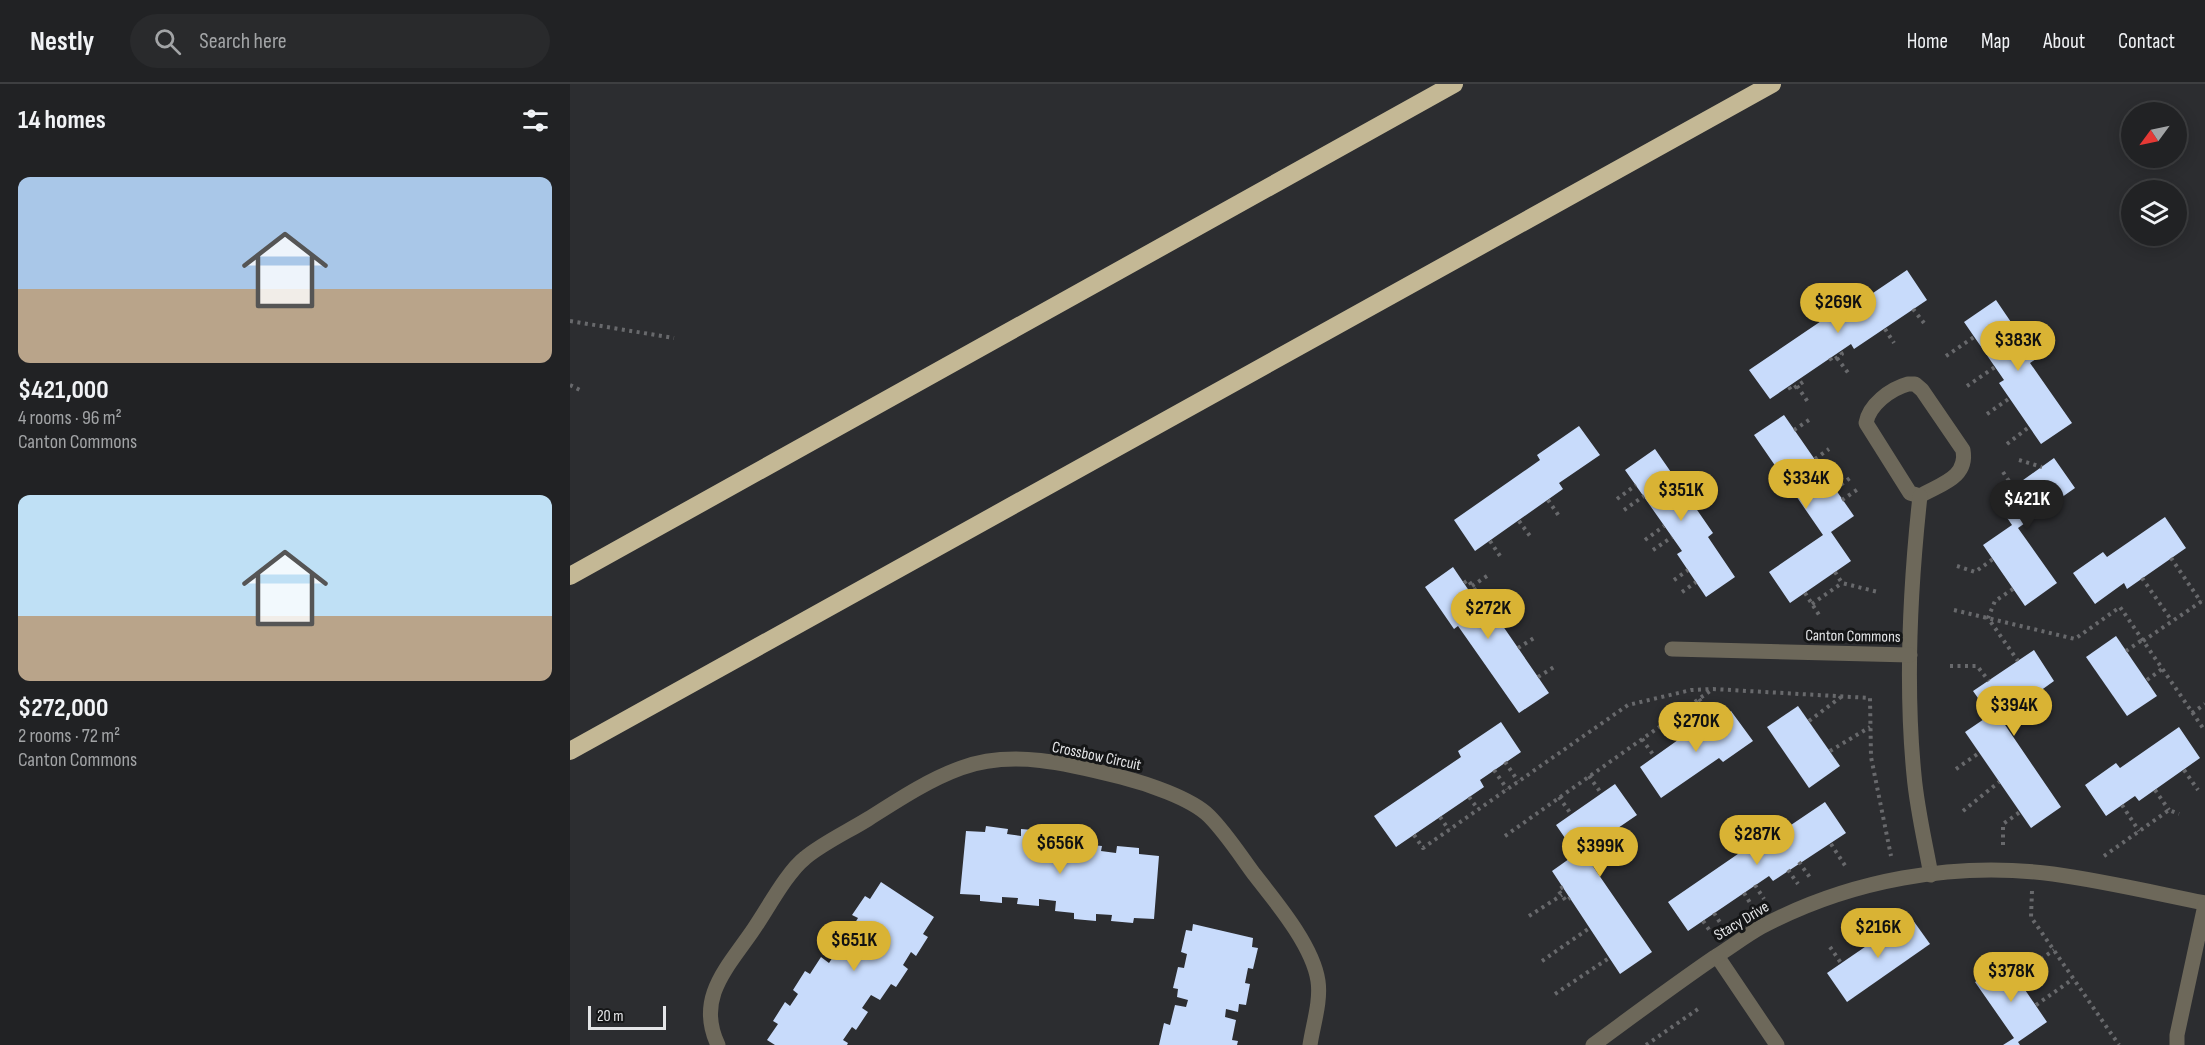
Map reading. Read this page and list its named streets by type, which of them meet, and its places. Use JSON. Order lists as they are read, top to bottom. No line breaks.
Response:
{"streets":{"street":["Canton Commons","Crossbow Circuit","Stacy Drive"]},"scale_bar":"20 m","north":"bottom left","page":{"header":"Nestly","search":"Search here","nav":["Home","Map","About","Contact"],"heading":"14 homes","list":[{"name":"$421,000","note":"4 rooms · 96 m² · Canton Commons"},{"name":"$272,000","note":"2 rooms · 72 m² · Canton Commons"}],"price":["$269K","$383K","$334K","$351K","$421K","$272K","$394K","$270K","$287K","$656K","$399K","$216K","$651K","$378K"],"scale":"20 m"}}
